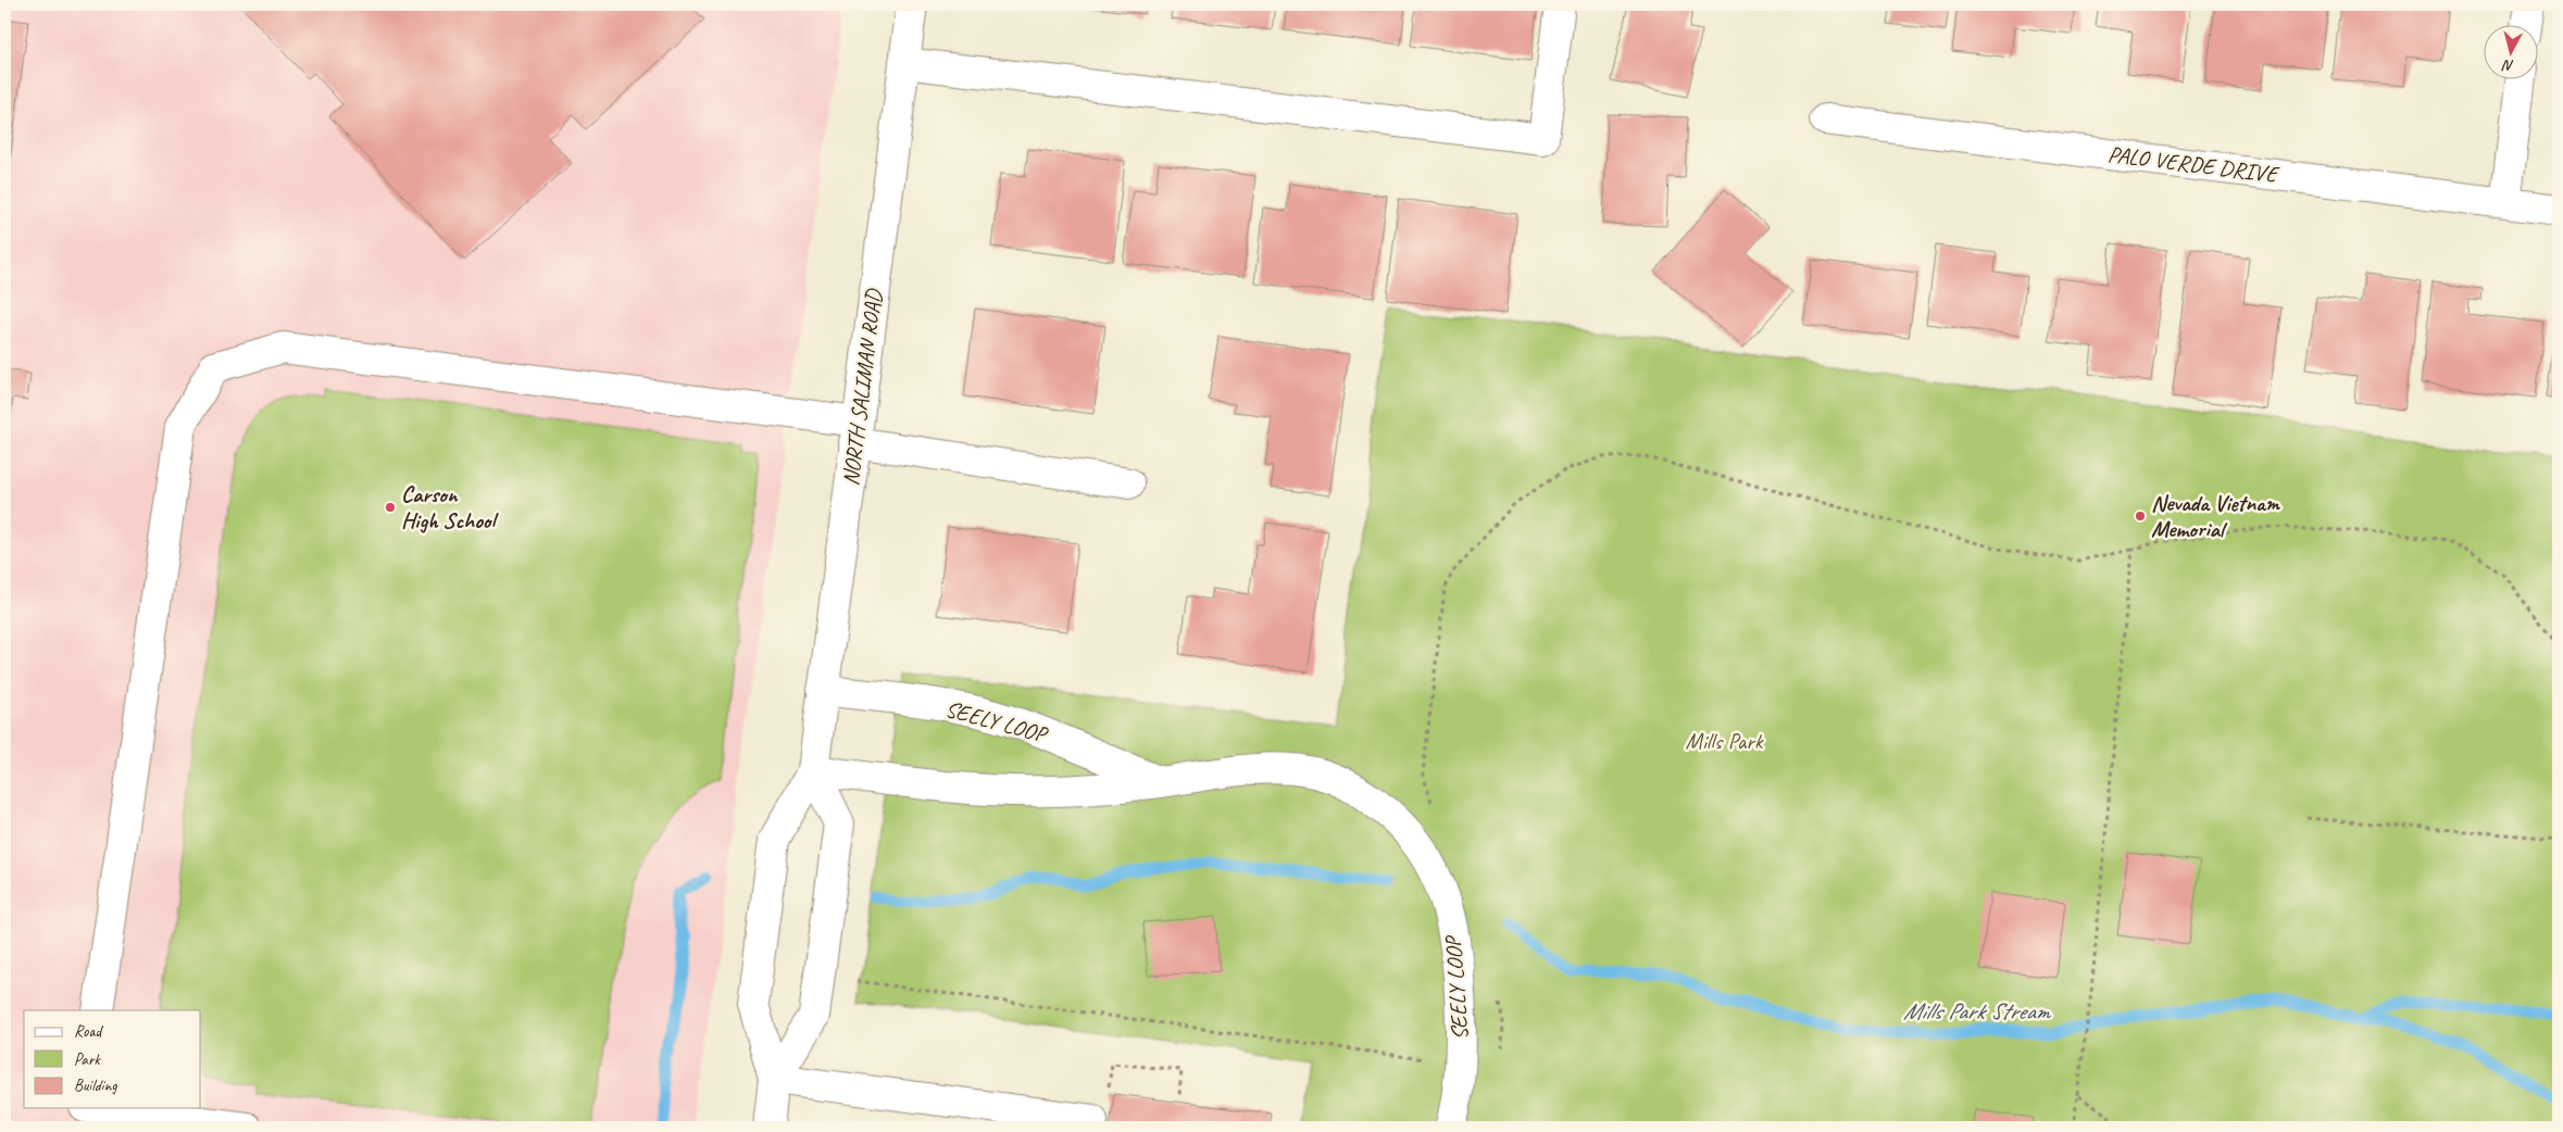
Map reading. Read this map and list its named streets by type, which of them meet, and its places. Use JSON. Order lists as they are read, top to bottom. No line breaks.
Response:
{"streets":{"street":["PALO VERDE DRIVE","NORTH SALIMAN ROAD","SEELY LOOP"]},"crossings":[["NORTH SALIMAN ROAD","SEELY LOOP"]],"water":["Mills Park Stream"],"parks":["Mills Park"],"places":["Carson High School","Nevada Vietnam Memorial"],"legend":["Road","Park","Building"],"north":"bottom"}
